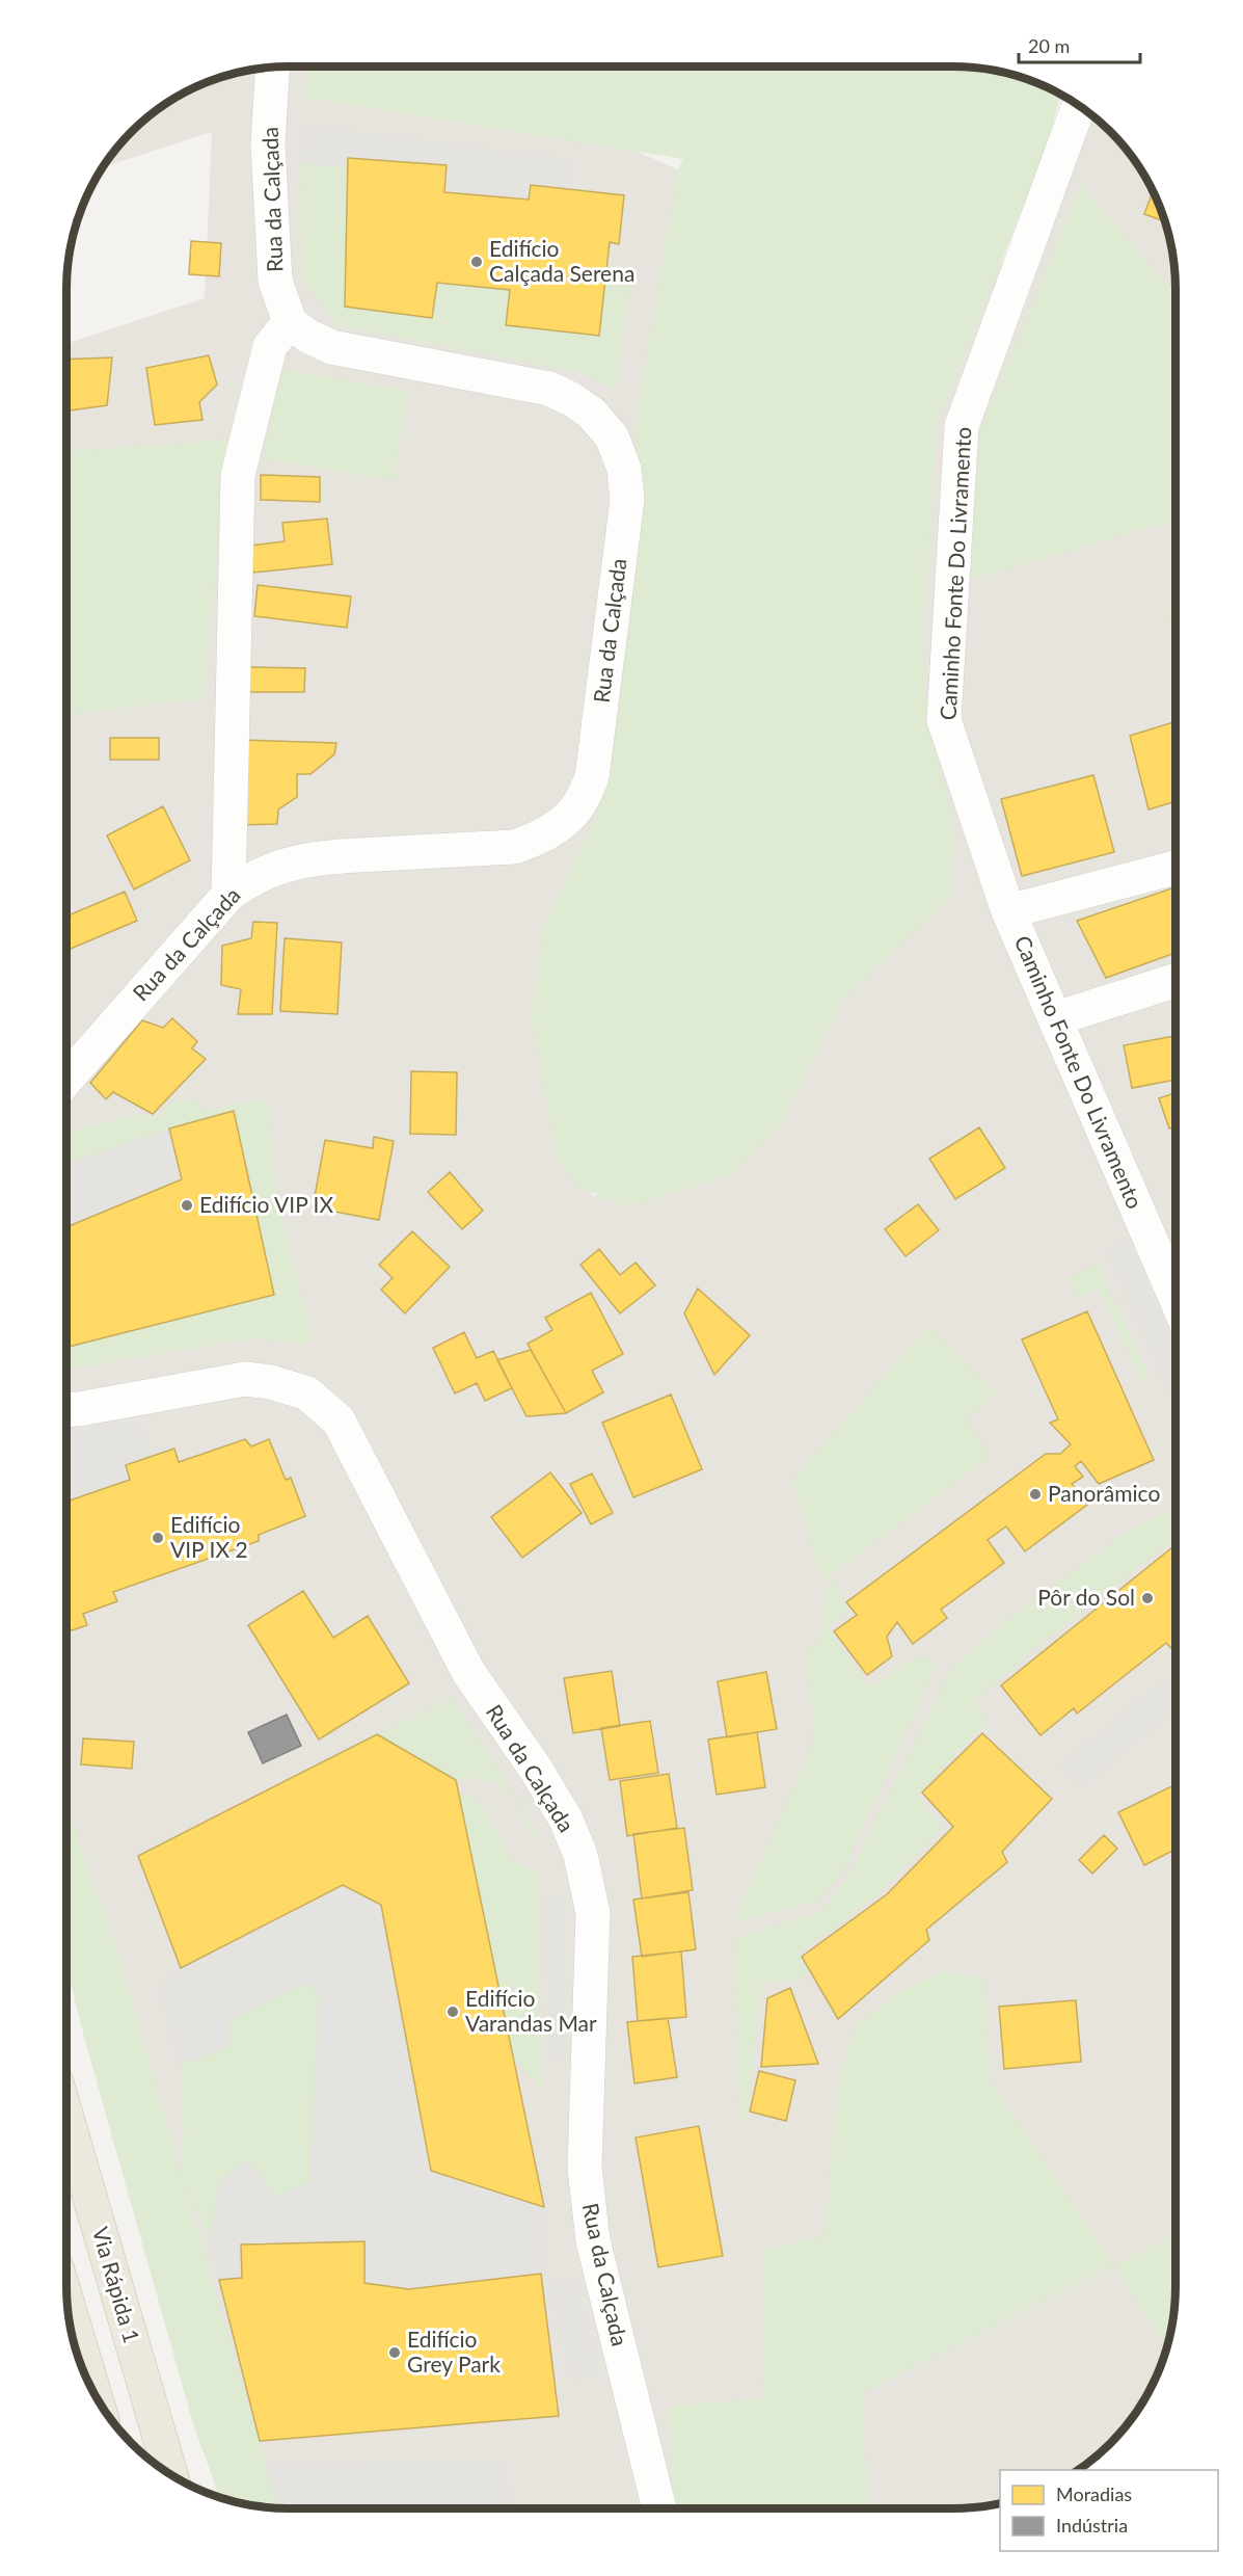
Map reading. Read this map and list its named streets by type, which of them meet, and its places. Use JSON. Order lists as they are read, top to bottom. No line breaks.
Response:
{"streets":{"highway":["Via Rápida 1"],"street":["Rua da Calçada","Caminho Fonte Do Livramento"]},"places":["Edifício Calçada Serena","Edifício VIP IX","Panorâmico","Edifício VIP IX 2","Pôr do Sol","Edifício Varandas Mar","Edifício Grey Park"],"legend":["Moradias","Indústria"],"scale_bar":"20 m"}
